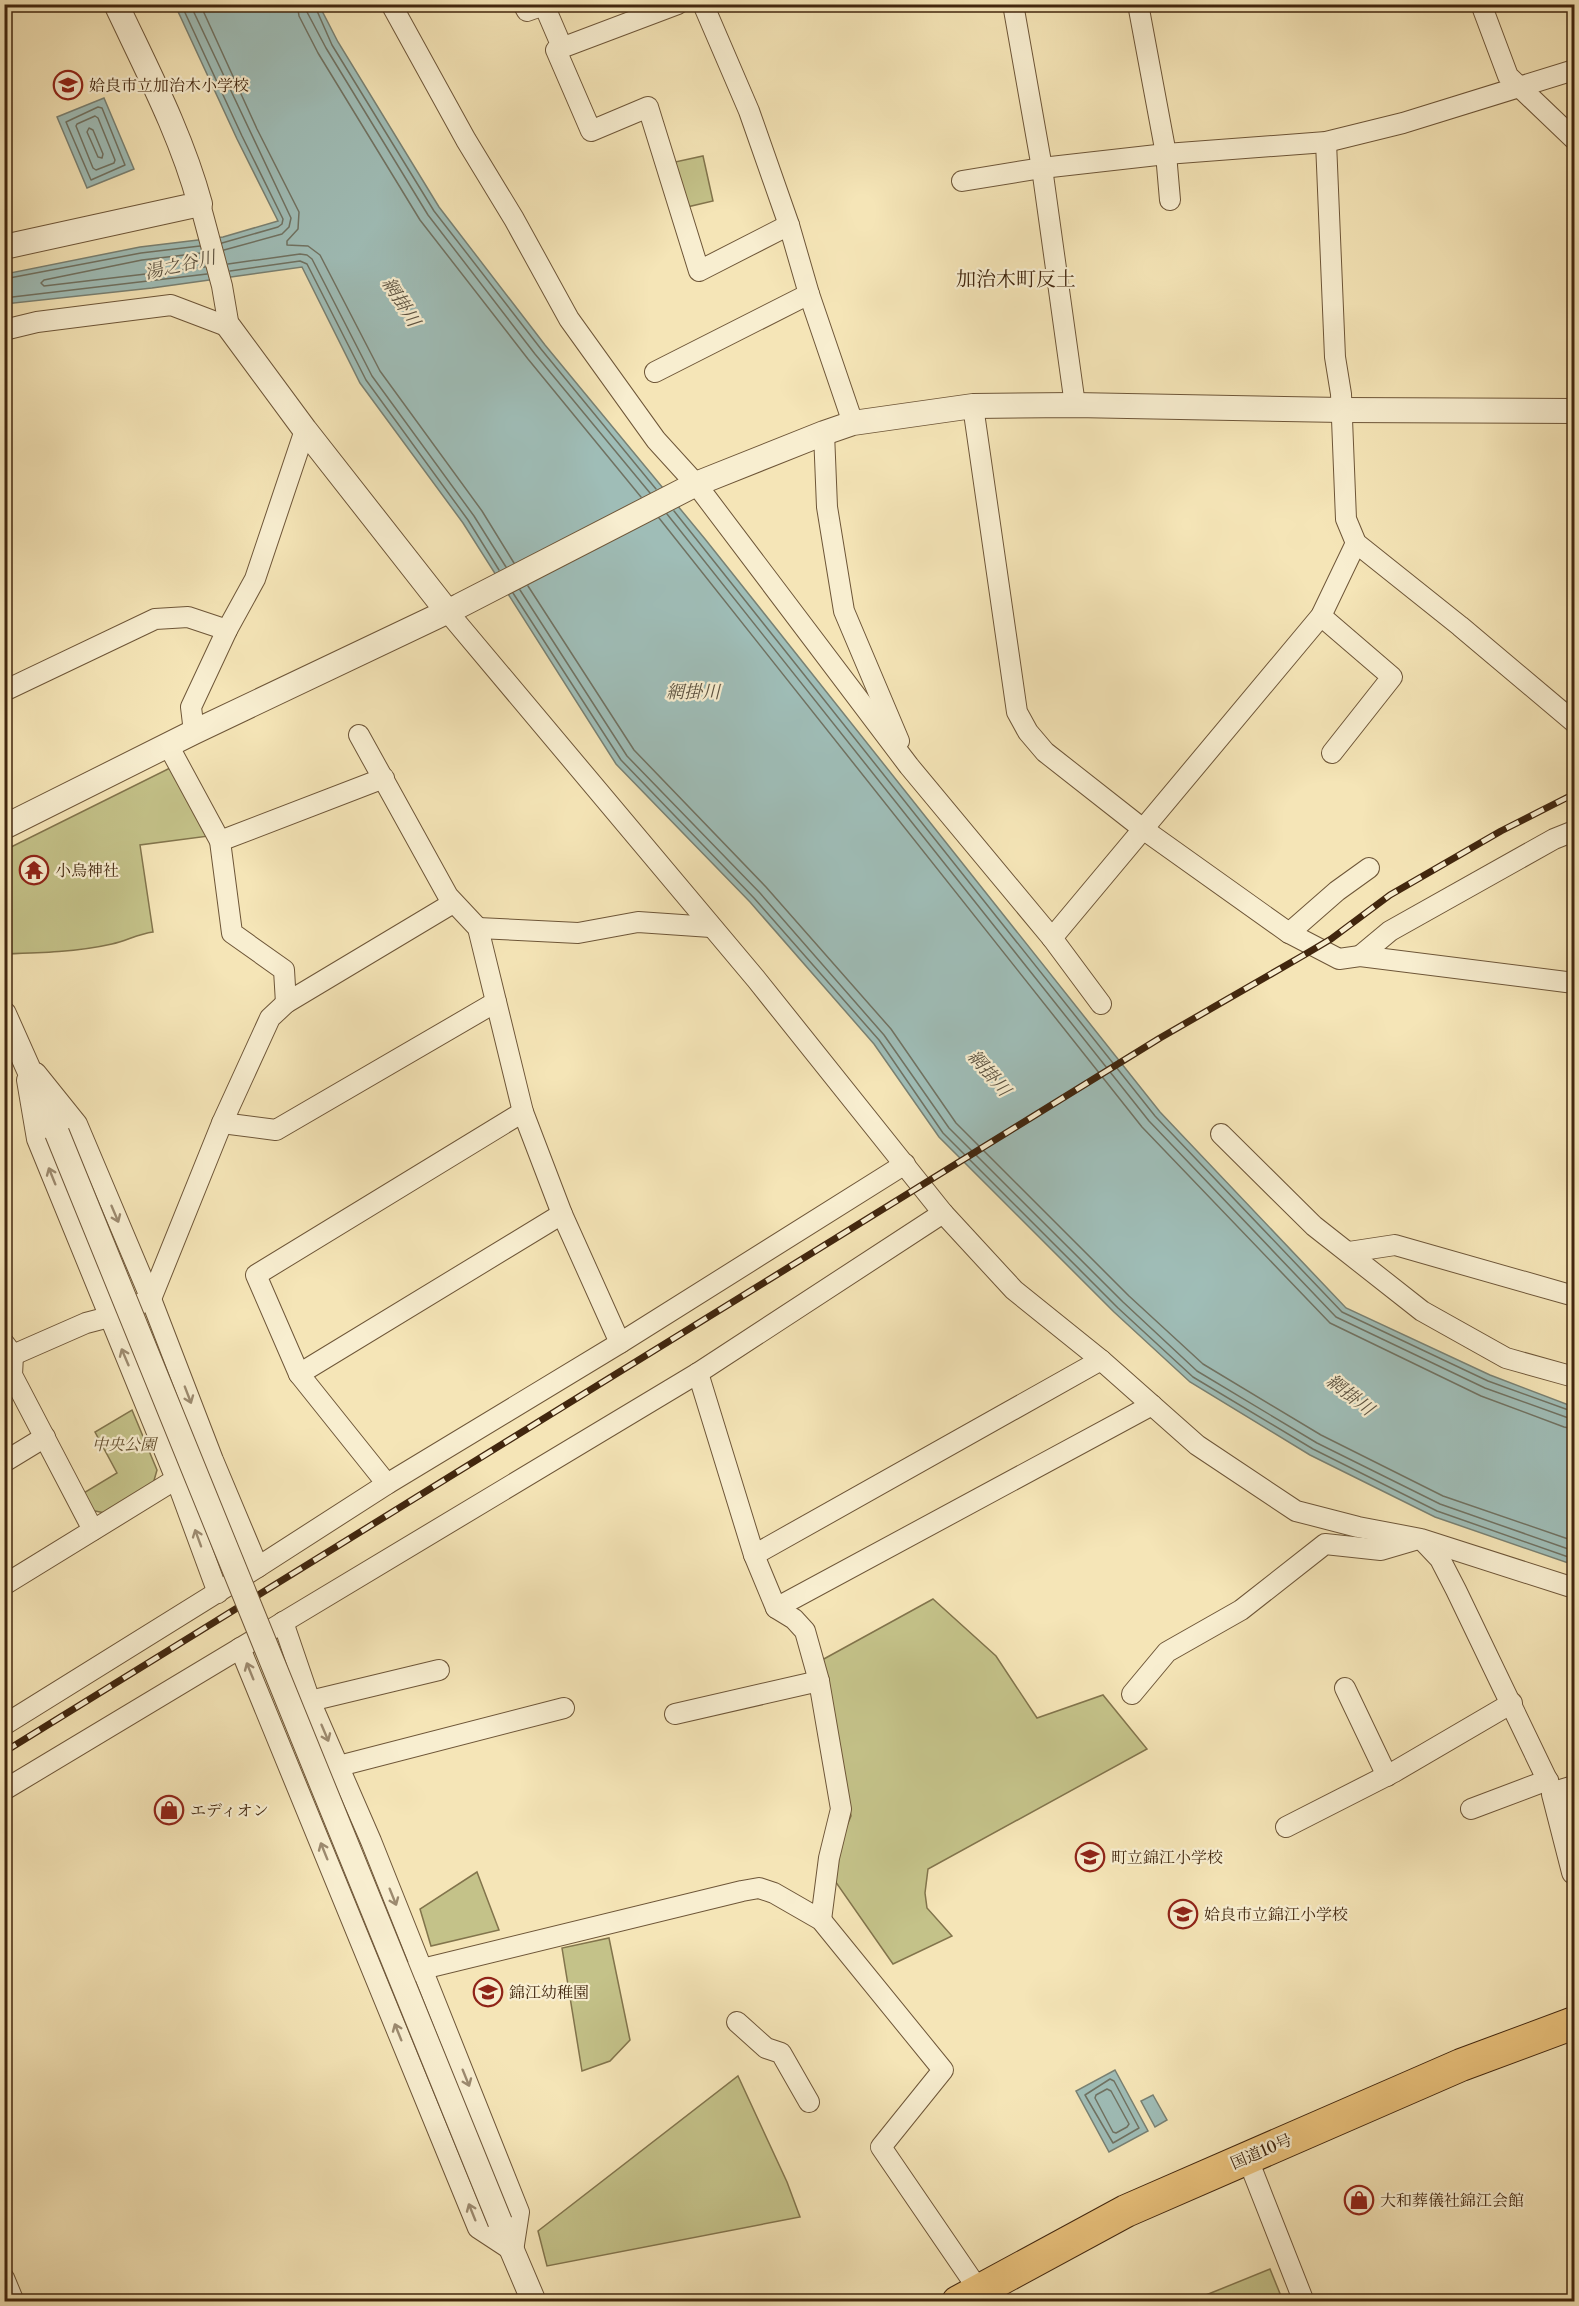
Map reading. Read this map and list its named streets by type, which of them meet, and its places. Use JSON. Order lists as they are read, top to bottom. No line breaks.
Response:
{"streets":{"highway":["国道10号"]},"districts":["加治木町反土"],"water":["湯之谷川","網掛川"],"parks":["中央公園"],"places":{"school or university":["姶良市立加治木小学校","町立錦江小学校","姶良市立錦江小学校","錦江幼稚園"],"temple":["小烏神社"],"shop":["エディオン","大和葬儀社錦江会館"]}}
